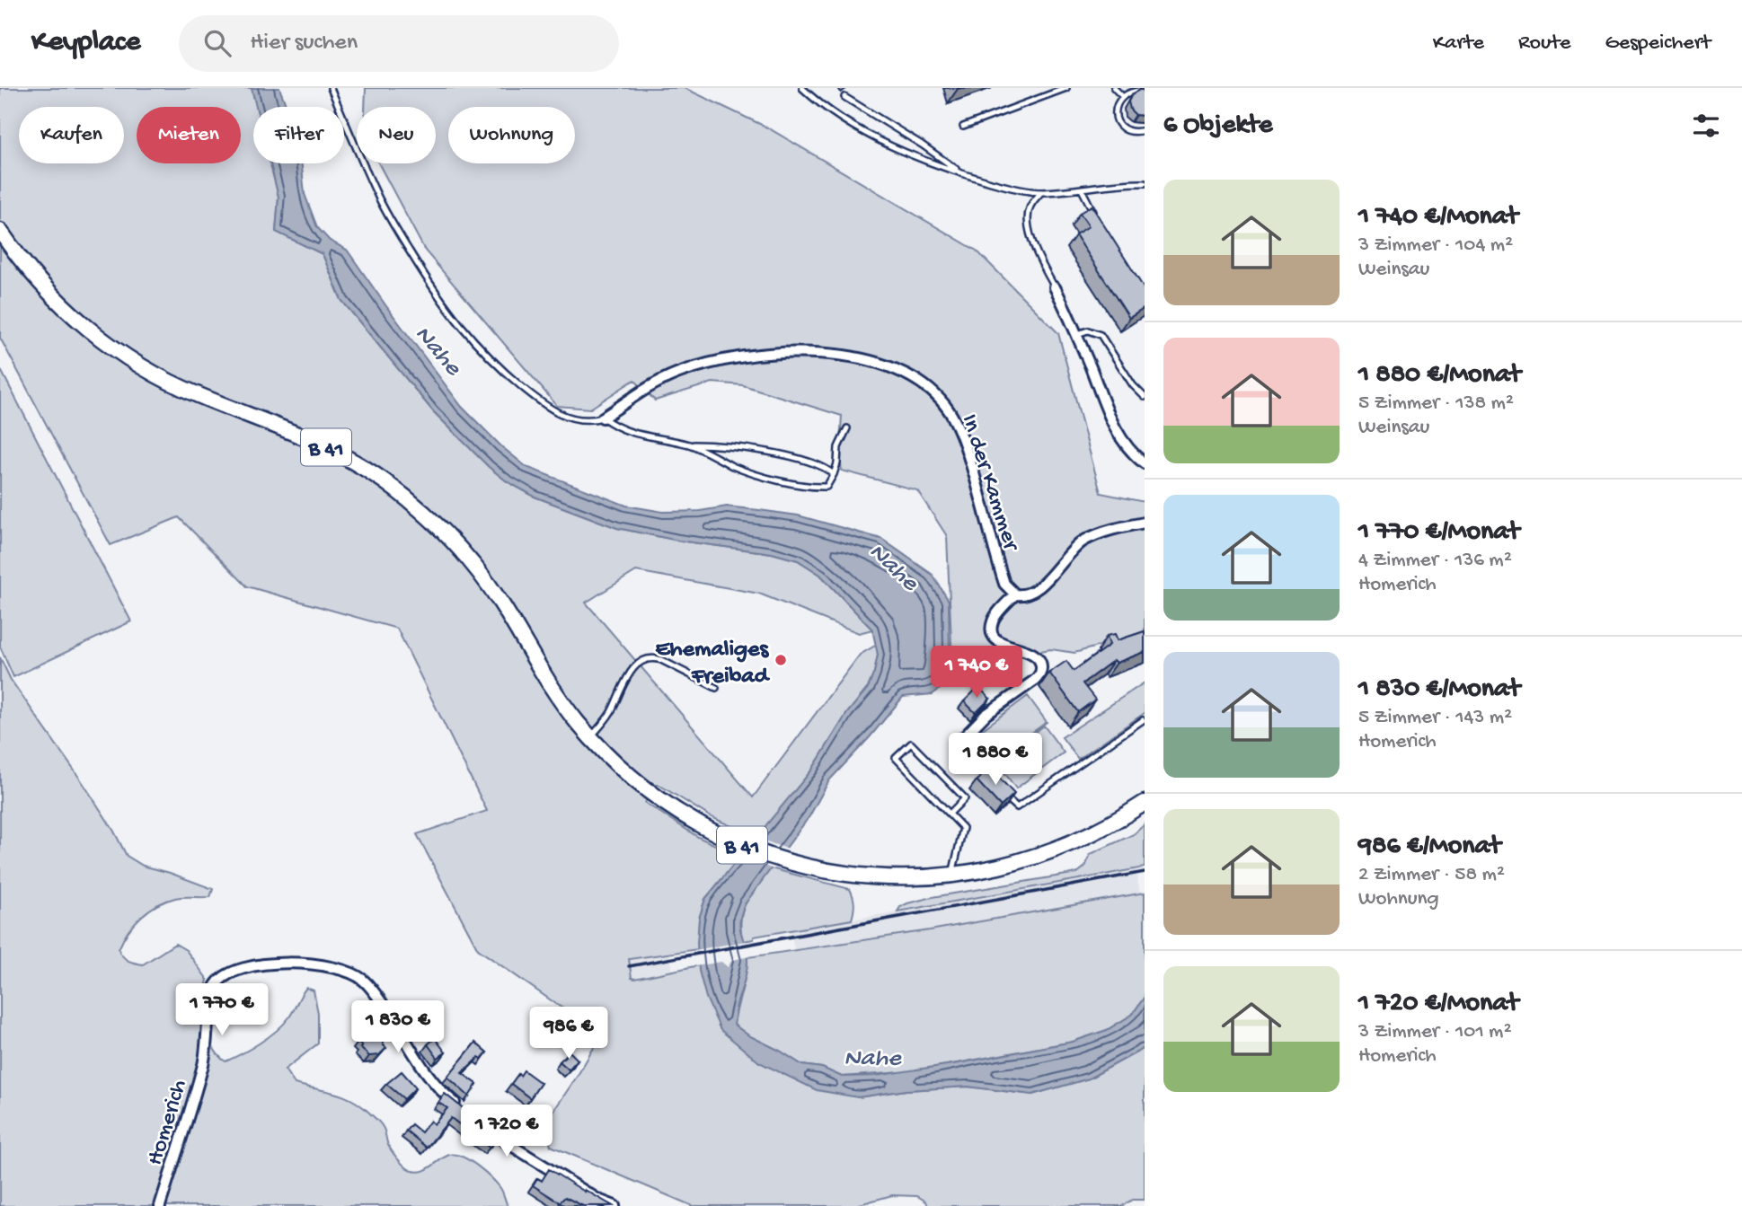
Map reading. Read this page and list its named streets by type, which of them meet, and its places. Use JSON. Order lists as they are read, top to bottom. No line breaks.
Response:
{"streets":{"main road":["B 41"],"street":["In der Kammer","Homerich"]},"water":["Nahe"],"places":["Ehemaliges Freibad"],"page":{"header":"Keyplace","search":"Hier suchen","nav":["Karte","Route","Gespeichert"],"heading":"6 Objekte","chip":["Kaufen","Mieten","Filter","Neu","Wohnung"],"list":[{"name":"1 740 €/Monat","note":"3 Zimmer · 104 m² · Weinsau"},{"name":"1 880 €/Monat","note":"5 Zimmer · 138 m² · Weinsau"},{"name":"1 770 €/Monat","note":"4 Zimmer · 136 m² · Homerich"},{"name":"1 830 €/Monat","note":"5 Zimmer · 143 m² · Homerich"},{"name":"986 €/Monat","note":"2 Zimmer · 58 m² · Wohnung"},{"name":"1 720 €/Monat","note":"3 Zimmer · 101 m² · Homerich"}],"price":["1 740 €","1 880 €","1 770 €","1 830 €","986 €","1 720 €"]}}
